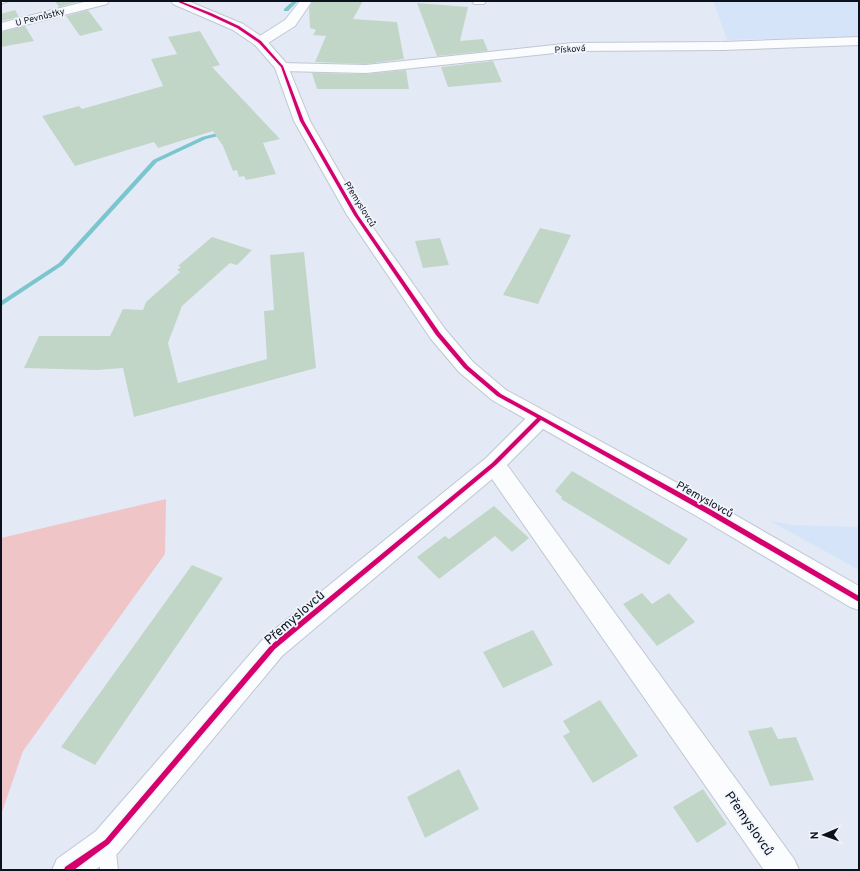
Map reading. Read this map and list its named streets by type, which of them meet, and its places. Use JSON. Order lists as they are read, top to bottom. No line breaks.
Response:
{"streets":{"street":["U Pevnůstky","Písková","Přemyslovců"]},"crossings":[["Písková","Přemyslovců"]],"north":"left"}
